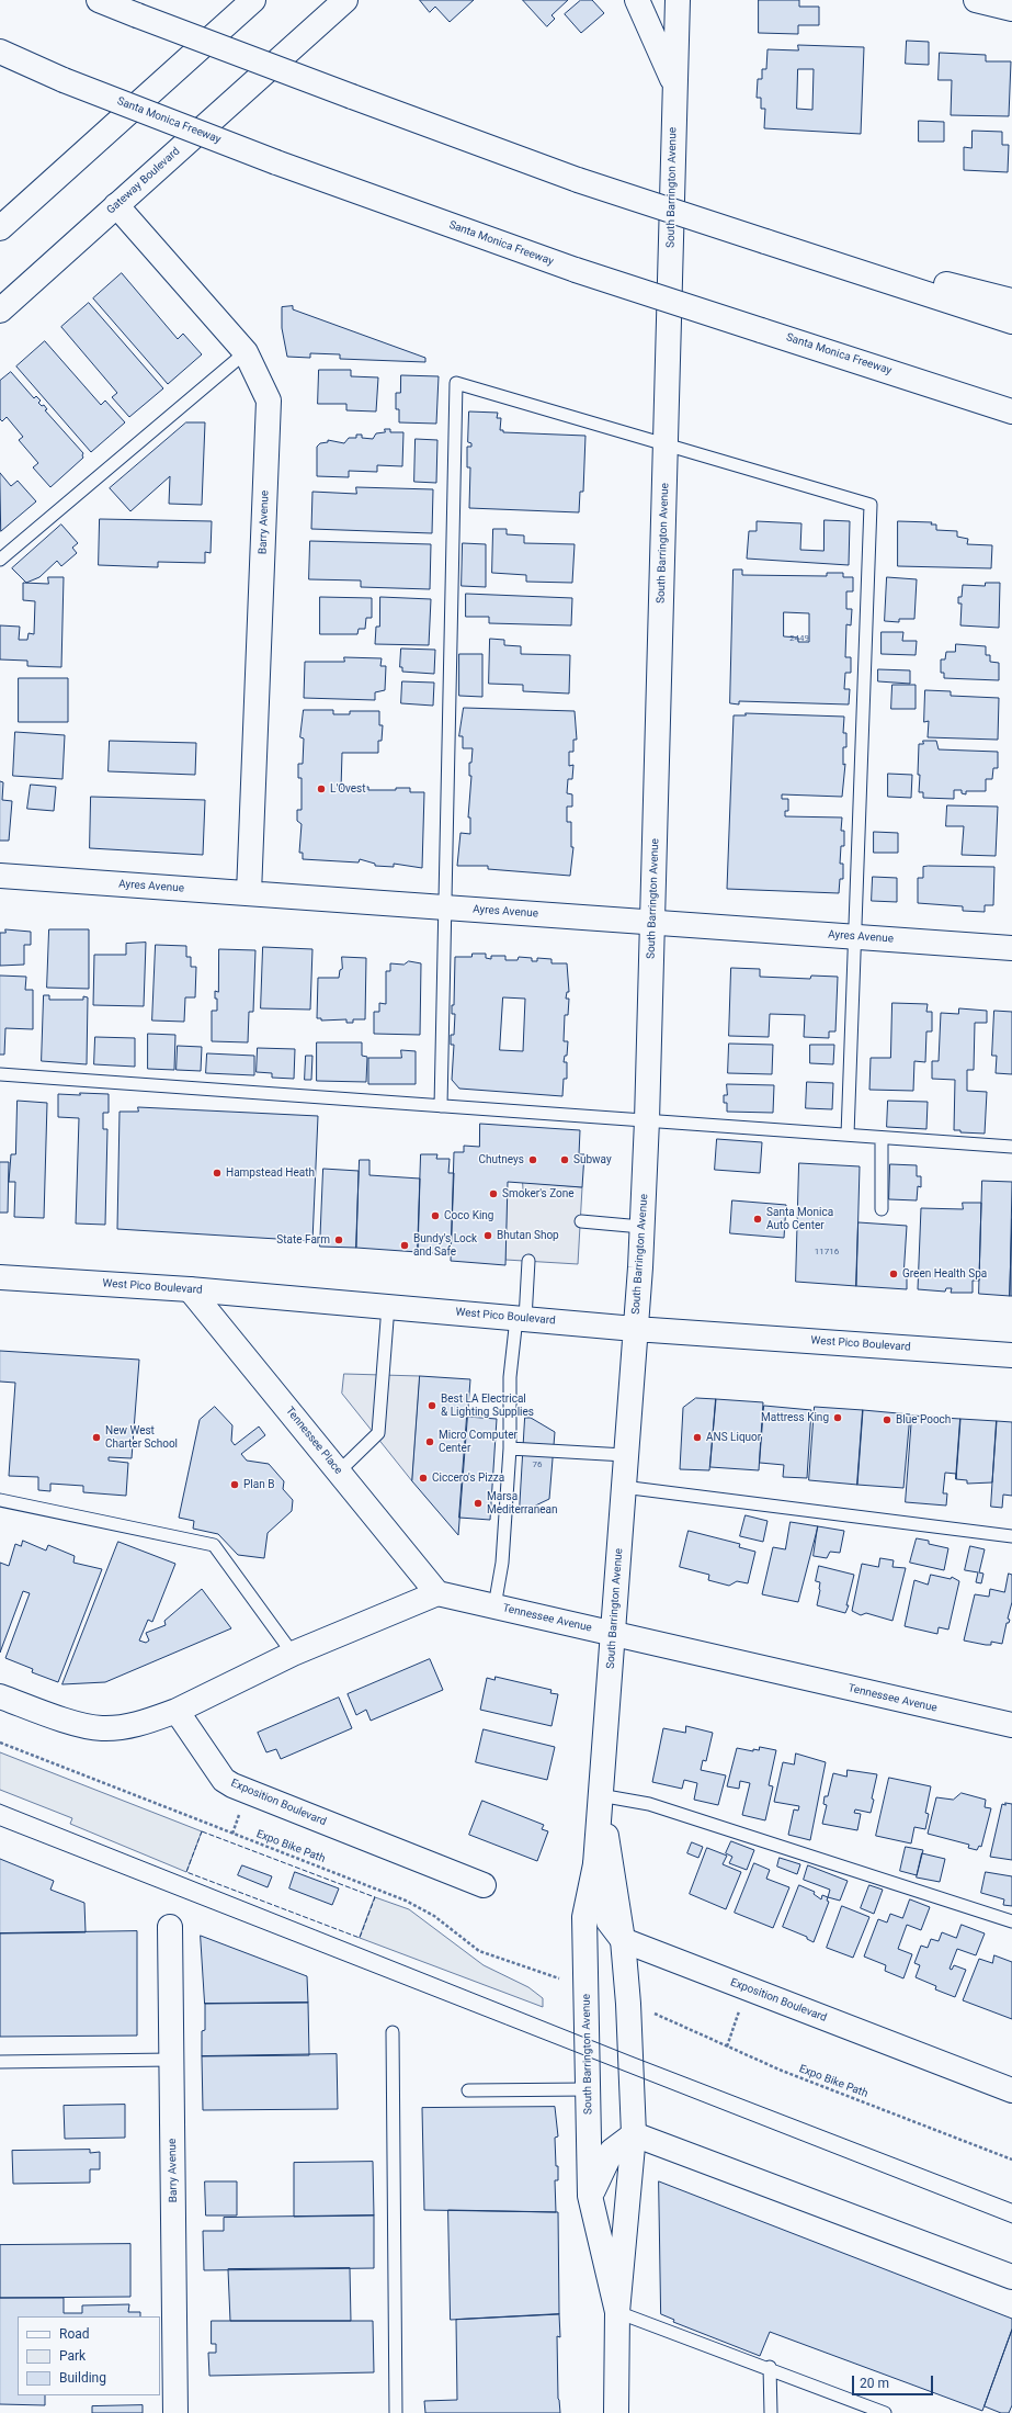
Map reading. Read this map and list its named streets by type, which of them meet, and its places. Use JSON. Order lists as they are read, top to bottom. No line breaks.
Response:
{"streets":{"main road":["Santa Monica Freeway","Gateway Boulevard","South Barrington Avenue","Barry Avenue","Ayres Avenue","West Pico Boulevard","Tennessee Place","Tennessee Avenue","Exposition Boulevard"],"path":["Expo Bike Path"]},"crossings":[["Gateway Boulevard","Barry Avenue"],["South Barrington Avenue","Ayres Avenue"],["South Barrington Avenue","West Pico Boulevard"],["South Barrington Avenue","Tennessee Avenue"],["South Barrington Avenue","Exposition Boulevard"],["Barry Avenue","Ayres Avenue"],["West Pico Boulevard","Tennessee Place"],["Tennessee Place","Tennessee Avenue"]],"places":["L'Ovest","Chutneys","Subway","Hampstead Heath","Smoker's Zone","Coco King","Santa Monica Auto Center","Bhutan Shop","State Farm","Bundy's Lock and Safe","Green Health Spa","Best LA Electrical & Lighting Supplies","Mattress King","Blue Pooch","New West Charter School","ANS Liquor","Micro Computer Center","Ciccero's Pizza","Plan B","Marsa Mediterranean"],"house_numbers":["2449","11716","76"],"legend":["Road","Park","Building"],"scale_bar":"20 m"}
